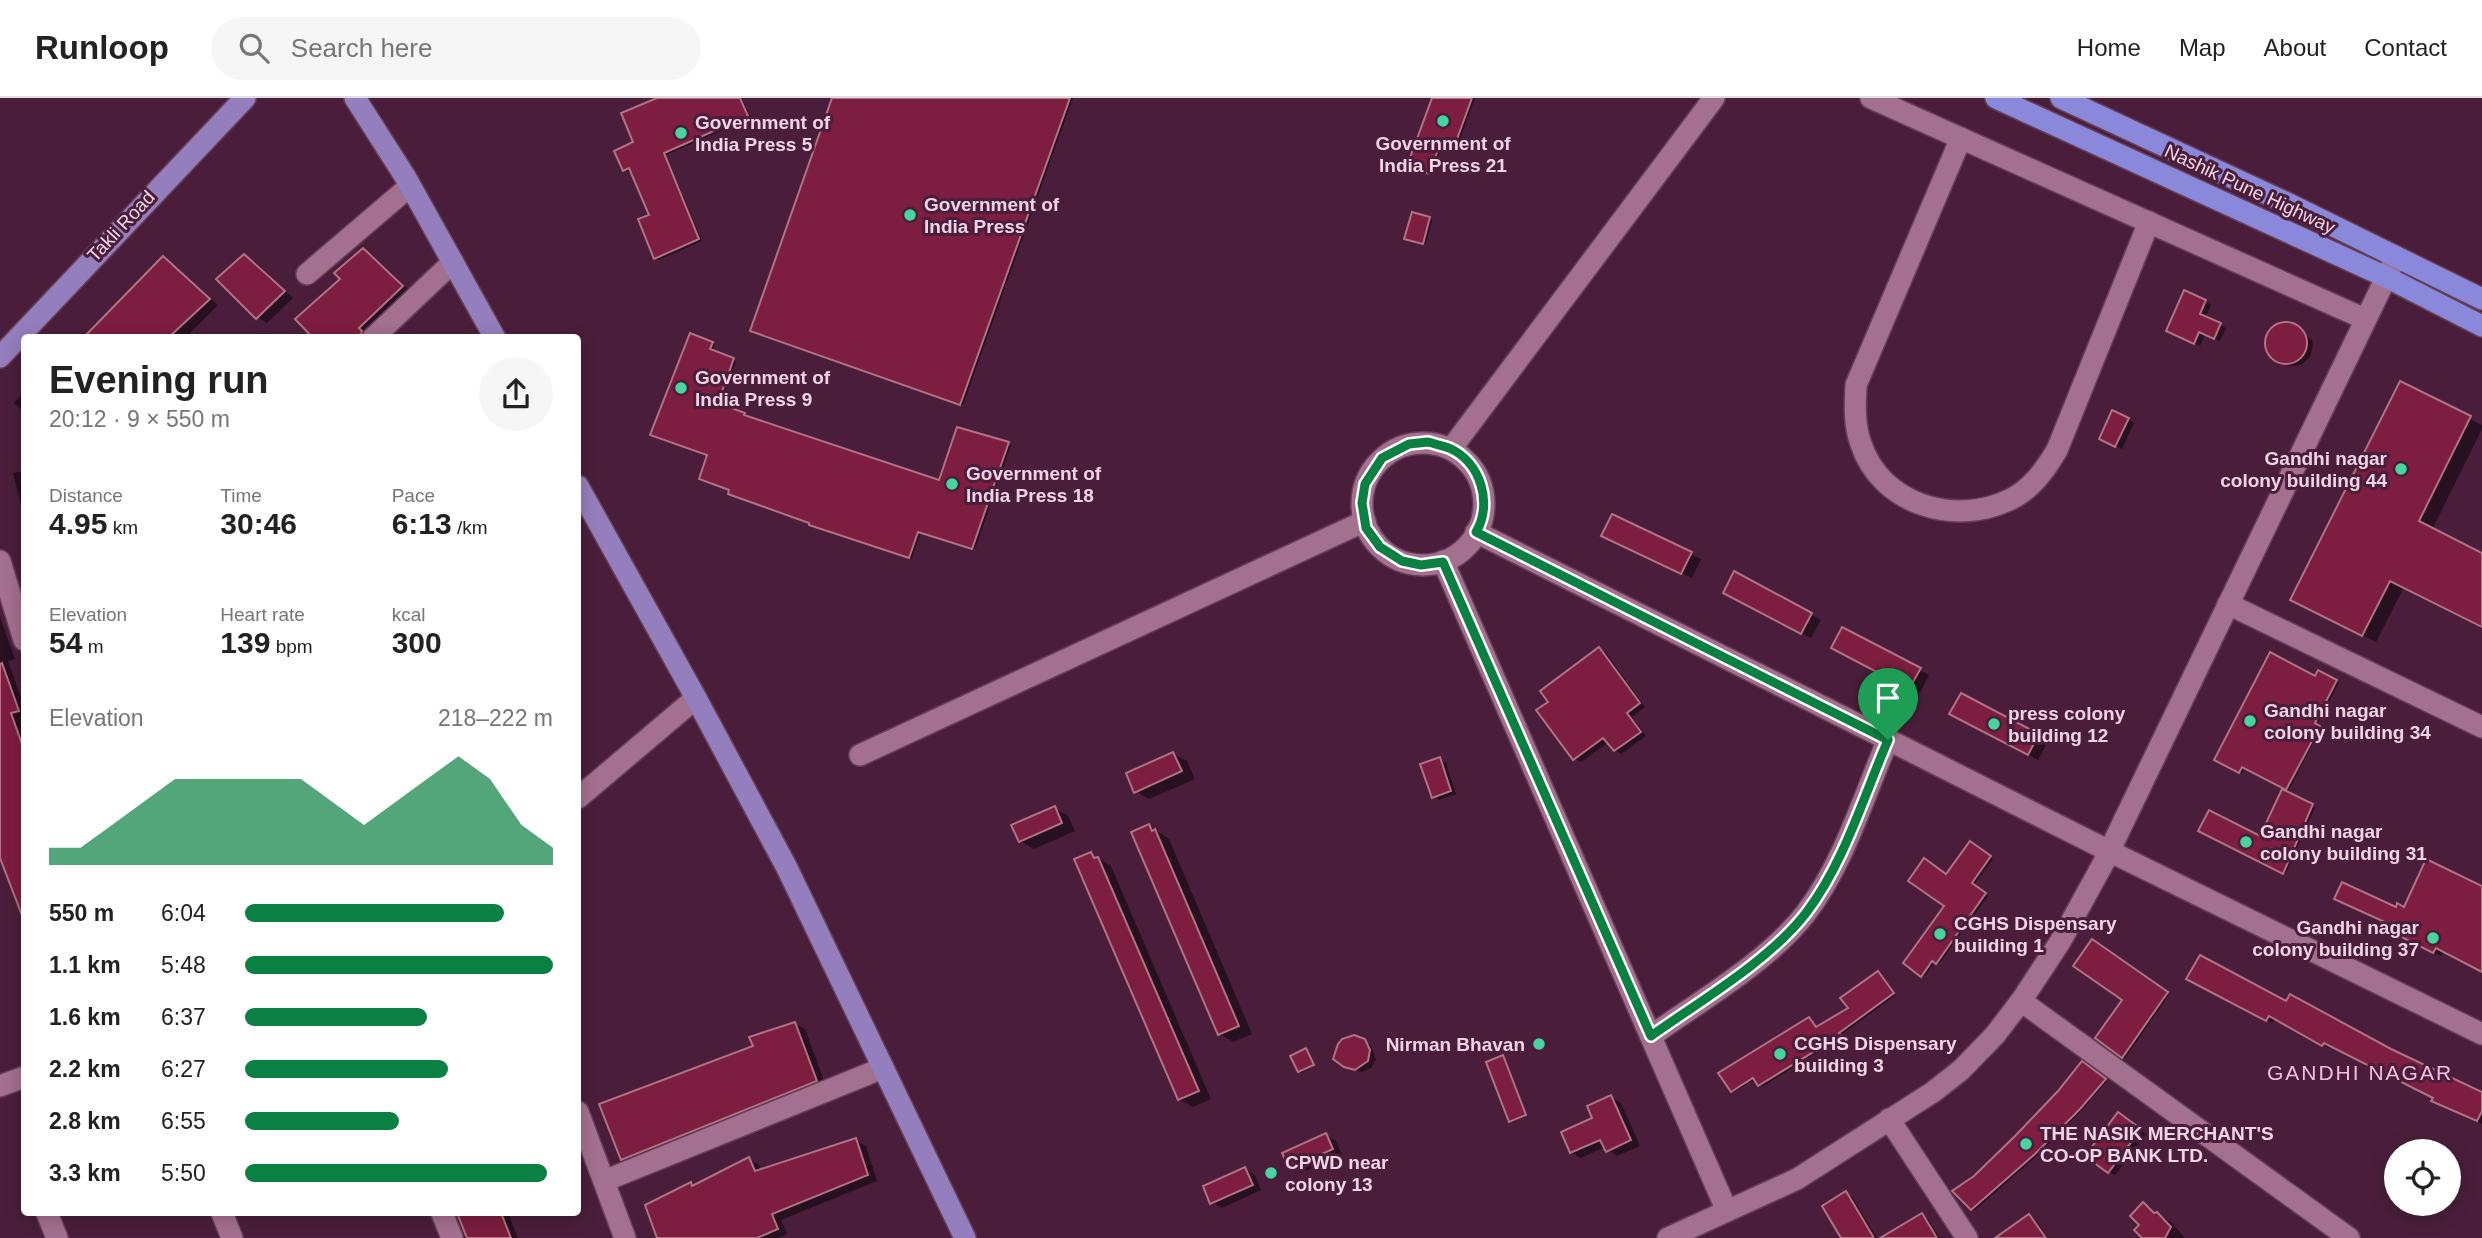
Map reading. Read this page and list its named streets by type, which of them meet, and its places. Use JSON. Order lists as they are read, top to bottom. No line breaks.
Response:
{"streets":{"highway":["Nashik Pune Highway"],"main road":["Takli Road"]},"districts":["GANDHI NAGAR"],"places":["Government of India Press 21","Government of India Press 5","Government of India Press","Government of India Press 9","Gandhi nagar colony building 44","Government of India Press 18","Gandhi nagar colony building 34","press colony building 12","Gandhi nagar colony building 31","CGHS Dispensary building 1","Gandhi nagar colony building 37","Nirman Bhavan","CGHS Dispensary building 3","THE NASIK MERCHANT'S CO-OP BANK LTD.","CPWD near colony 13"],"page":{"header":"Runloop","search":"Search here","nav":["Home","Map","About","Contact"],"heading":["Evening run","20:12 · 9 × 550 m"],"stats":[["Distance","4.95 km"],["Time","30:46"],["Pace","6:13 /km"],["Elevation","54 m"],["Heart rate","139 bpm"],["kcal","300"]],"chart":["Elevation","218–222 m"],"list":[{"name":"550 m","note":"6:04"},{"name":"1.1 km","note":"5:48"},{"name":"1.6 km","note":"6:37"},{"name":"2.2 km","note":"6:27"},{"name":"2.8 km","note":"6:55"},{"name":"3.3 km","note":"5:50"}]}}
